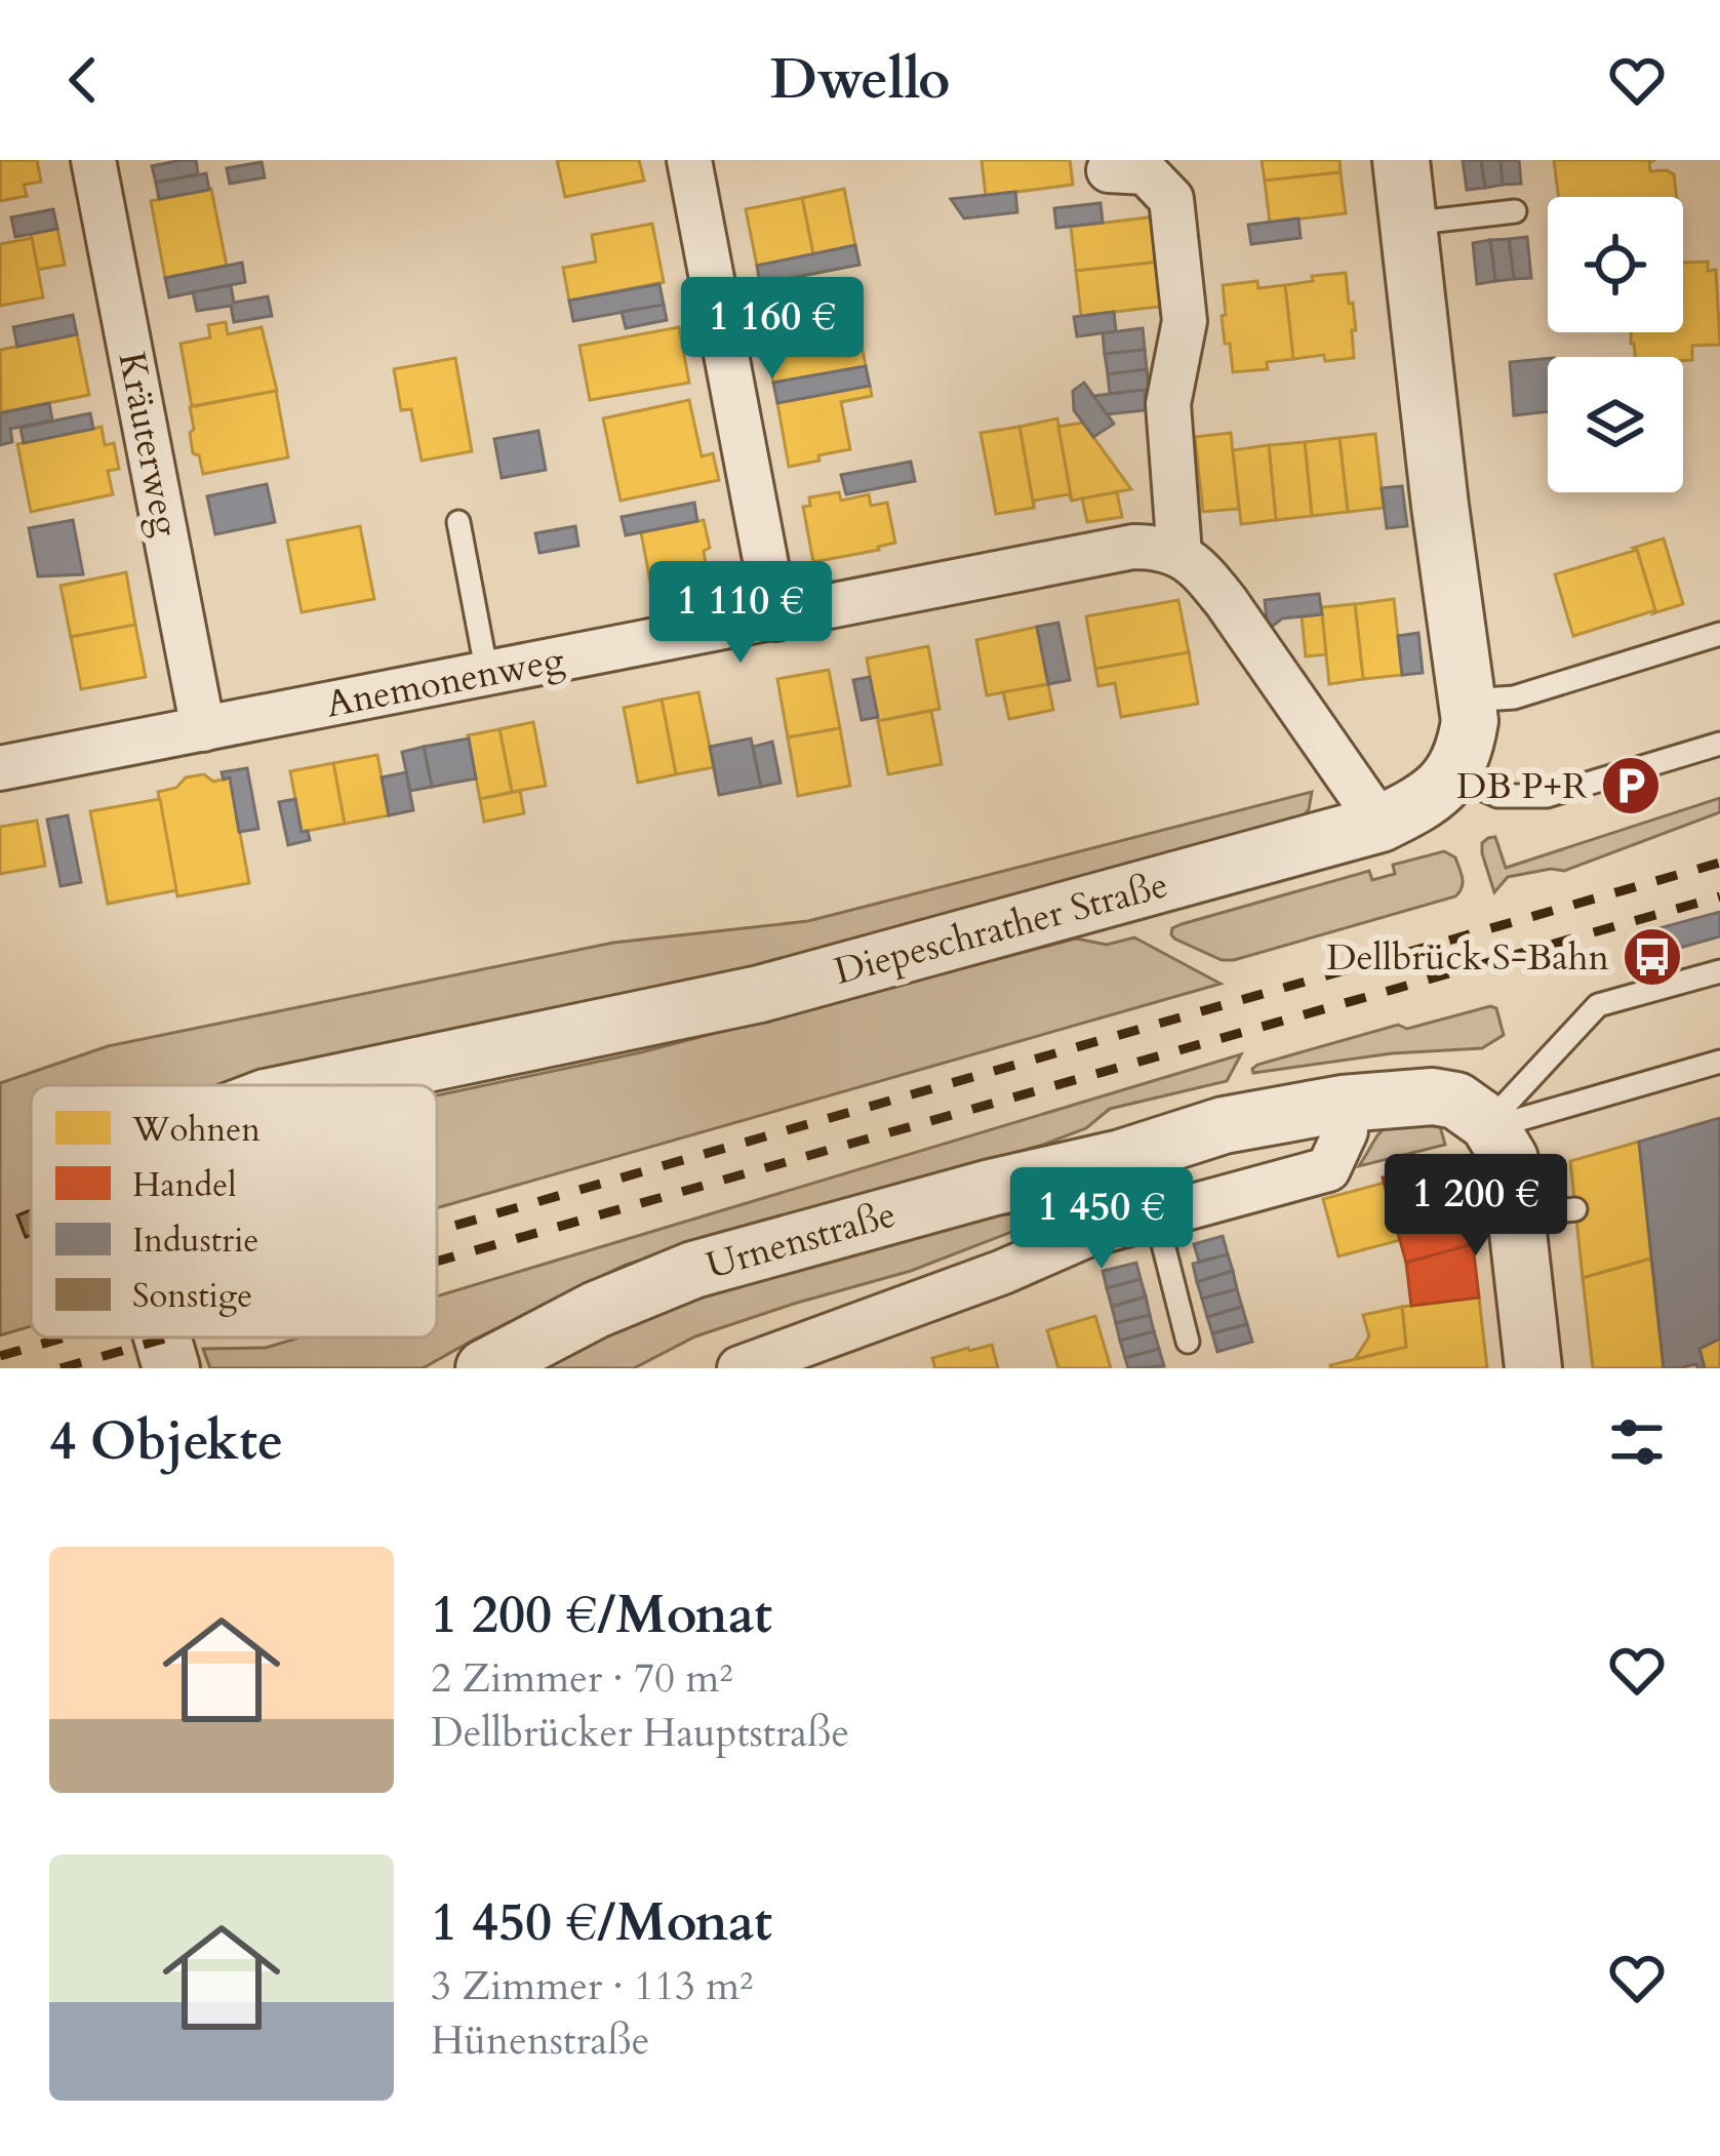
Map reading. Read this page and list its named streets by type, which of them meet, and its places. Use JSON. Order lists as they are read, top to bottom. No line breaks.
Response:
{"streets":{"street":["Kräuterweg","Anemonenweg","Diepeschrather Straße","Urnenstraße"]},"crossings":[["Kräuterweg","Anemonenweg"]],"places":{"parking":["DB P+R"],"bus stop":["Dellbrück S-Bahn"]},"legend":["Wohnen","Handel","Industrie","Sonstige"],"page":{"header":"Dwello","price":["1 160 €","1 110 €","1 200 €","1 450 €"],"heading":"4 Objekte","list":[{"name":"1 200 €/Monat","note":"2 Zimmer · 70 m² · Dellbrücker Hauptstraße"},{"name":"1 450 €/Monat","note":"3 Zimmer · 113 m² · Hünenstraße"}]}}
